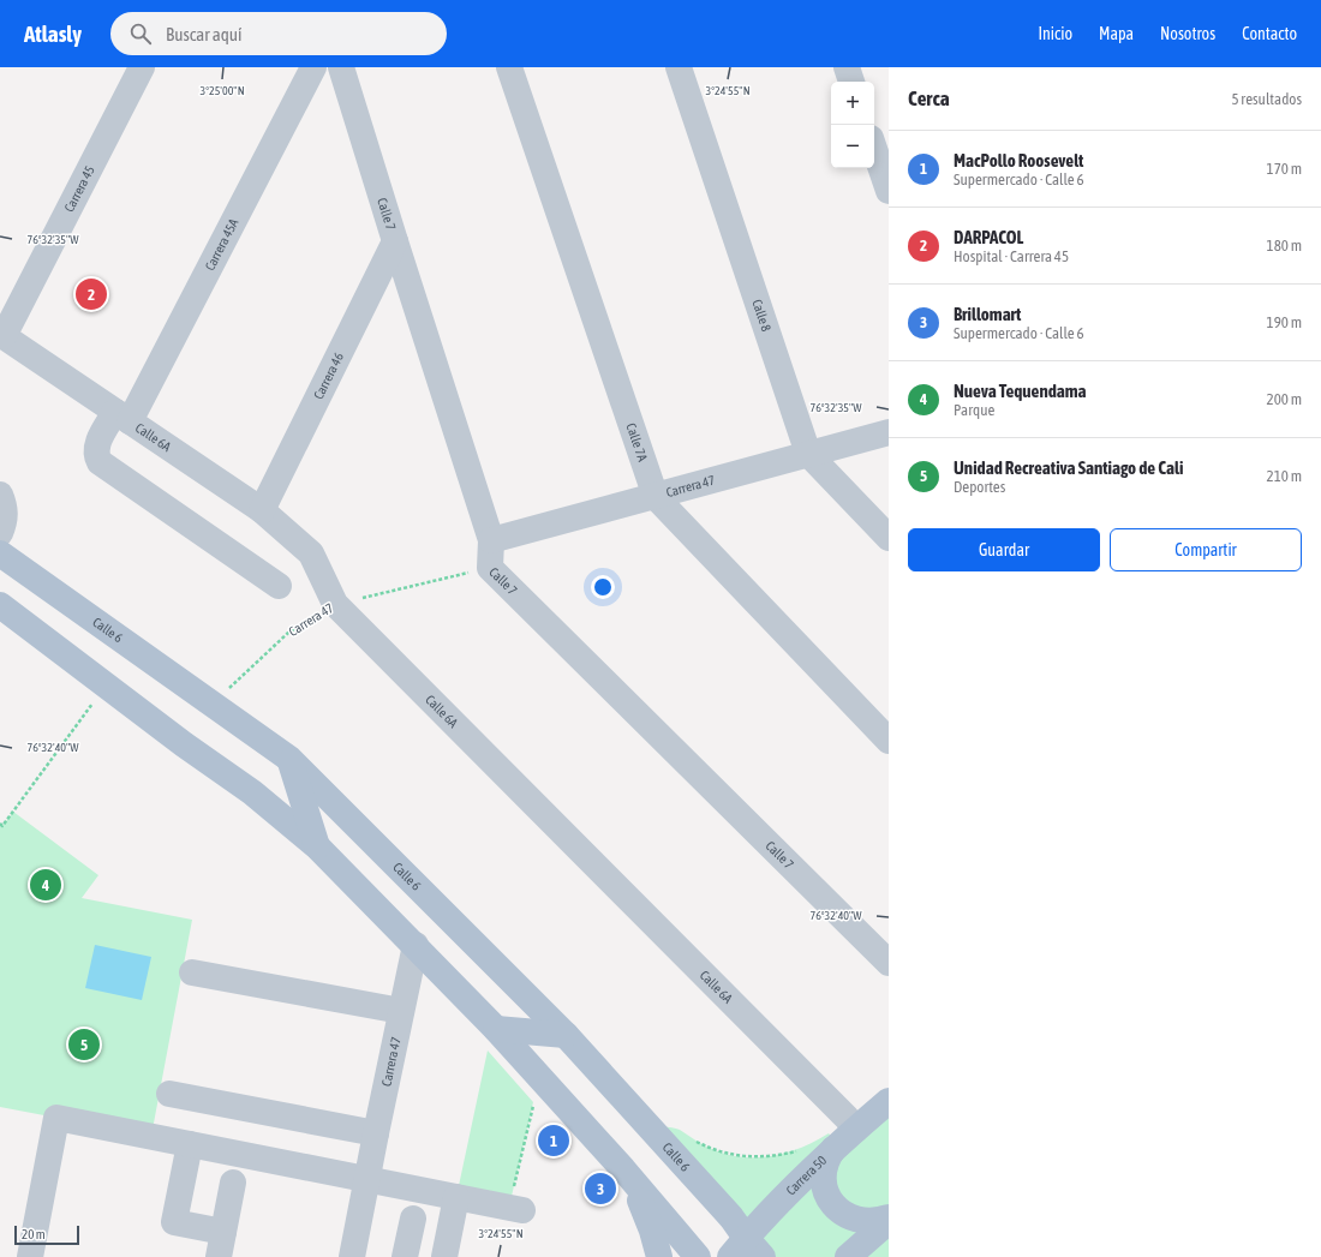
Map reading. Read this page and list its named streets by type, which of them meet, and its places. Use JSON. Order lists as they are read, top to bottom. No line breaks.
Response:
{"streets":{"main road":["Calle 6","Carrera 50"],"street":["Carrera 45","Calle 7","Carrera 45A","Calle 8","Carrera 46","Calle 6A","Calle 7A","Carrera 47"]},"crossings":[["Carrera 45","Calle 6A"],["Calle 7","Carrera 46"],["Calle 7","Carrera 47"],["Carrera 45A","Calle 6A"],["Calle 8","Carrera 47"],["Carrera 46","Calle 6A"],["Calle 6A","Carrera 47"],["Calle 6A","Carrera 50"],["Calle 7A","Carrera 47"],["Carrera 47","Calle 6"],["Calle 6","Carrera 50"]],"scale_bar":"20 m","page":{"header":"Atlasly","search":"Buscar aquí","nav":["Inicio","Mapa","Nosotros","Contacto"],"heading":["Cerca","5 resultados"],"map_buttons":["+","−"],"list":[{"mark":"1","name":"MacPollo Roosevelt","note":"Supermercado · Calle 6","value":"170 m"},{"mark":"2","name":"DARPACOL","note":"Hospital · Carrera 45","value":"180 m"},{"mark":"3","name":"Brillomart","note":"Supermercado · Calle 6","value":"190 m"},{"mark":"4","name":"Nueva Tequendama","note":"Parque","value":"200 m"},{"mark":"5","name":"Unidad Recreativa Santiago de Cali","note":"Deportes","value":"210 m"}],"pins":["2","4","5","1","3"],"buttons":["Guardar","Compartir"],"scale":"20 m"},"coordinates":["3°25'00\"N","3°24'55\"N","76°32'35\"W","76°32'40\"W"]}
